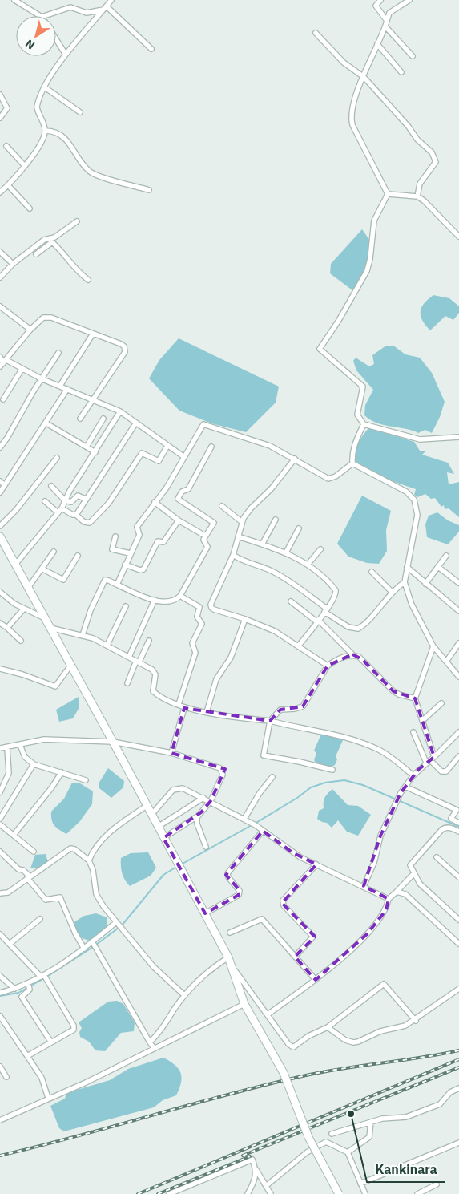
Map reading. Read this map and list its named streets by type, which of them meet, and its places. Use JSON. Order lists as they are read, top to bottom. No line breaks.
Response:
{"places":["Kankinara"],"north":"bottom left"}
